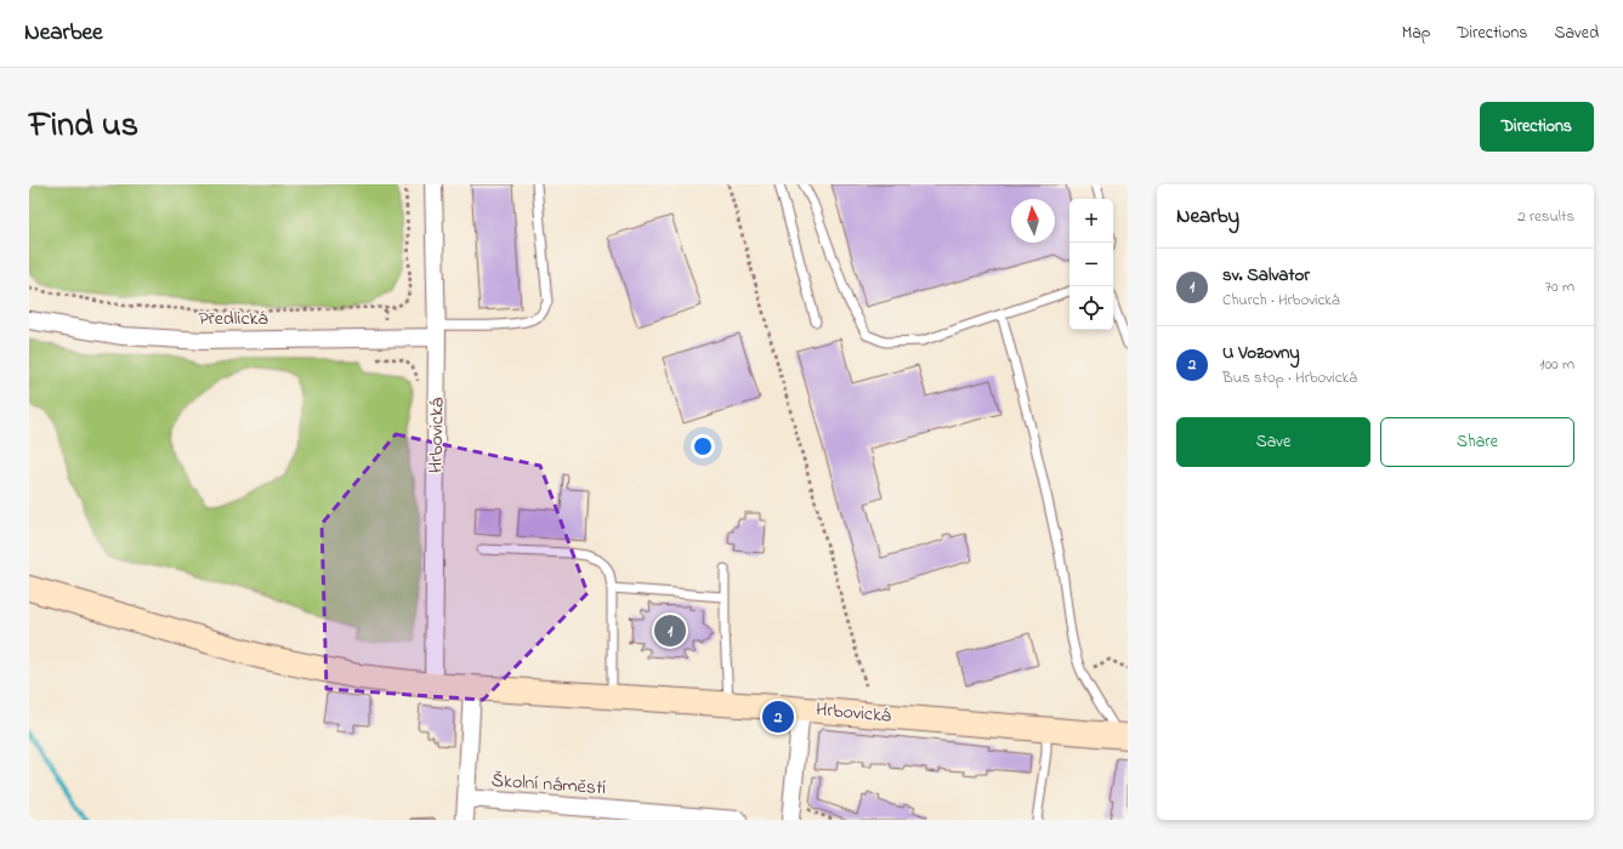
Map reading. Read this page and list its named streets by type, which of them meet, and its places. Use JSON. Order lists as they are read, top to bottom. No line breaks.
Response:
{"streets":{"main road":["Hrbovická"],"street":["Předlická","Školní náměstí"]},"crossings":[["Předlická","Hrbovická"],["Hrbovická","Školní náměstí"]],"north":"top","page":{"header":"Nearbee","nav":["Map","Directions","Saved"],"title":"Find us","buttons":["Directions",["Save","Share"]],"heading":["Nearby","2 results"],"map_buttons":["+","−"],"list":[{"mark":"1","name":"sv. Salvator","note":"Church · Hrbovická","value":"70 m"},{"mark":"2","name":"U Vozovny","note":"Bus stop · Hrbovická","value":"100 m"}],"pins":["1","2"]}}
